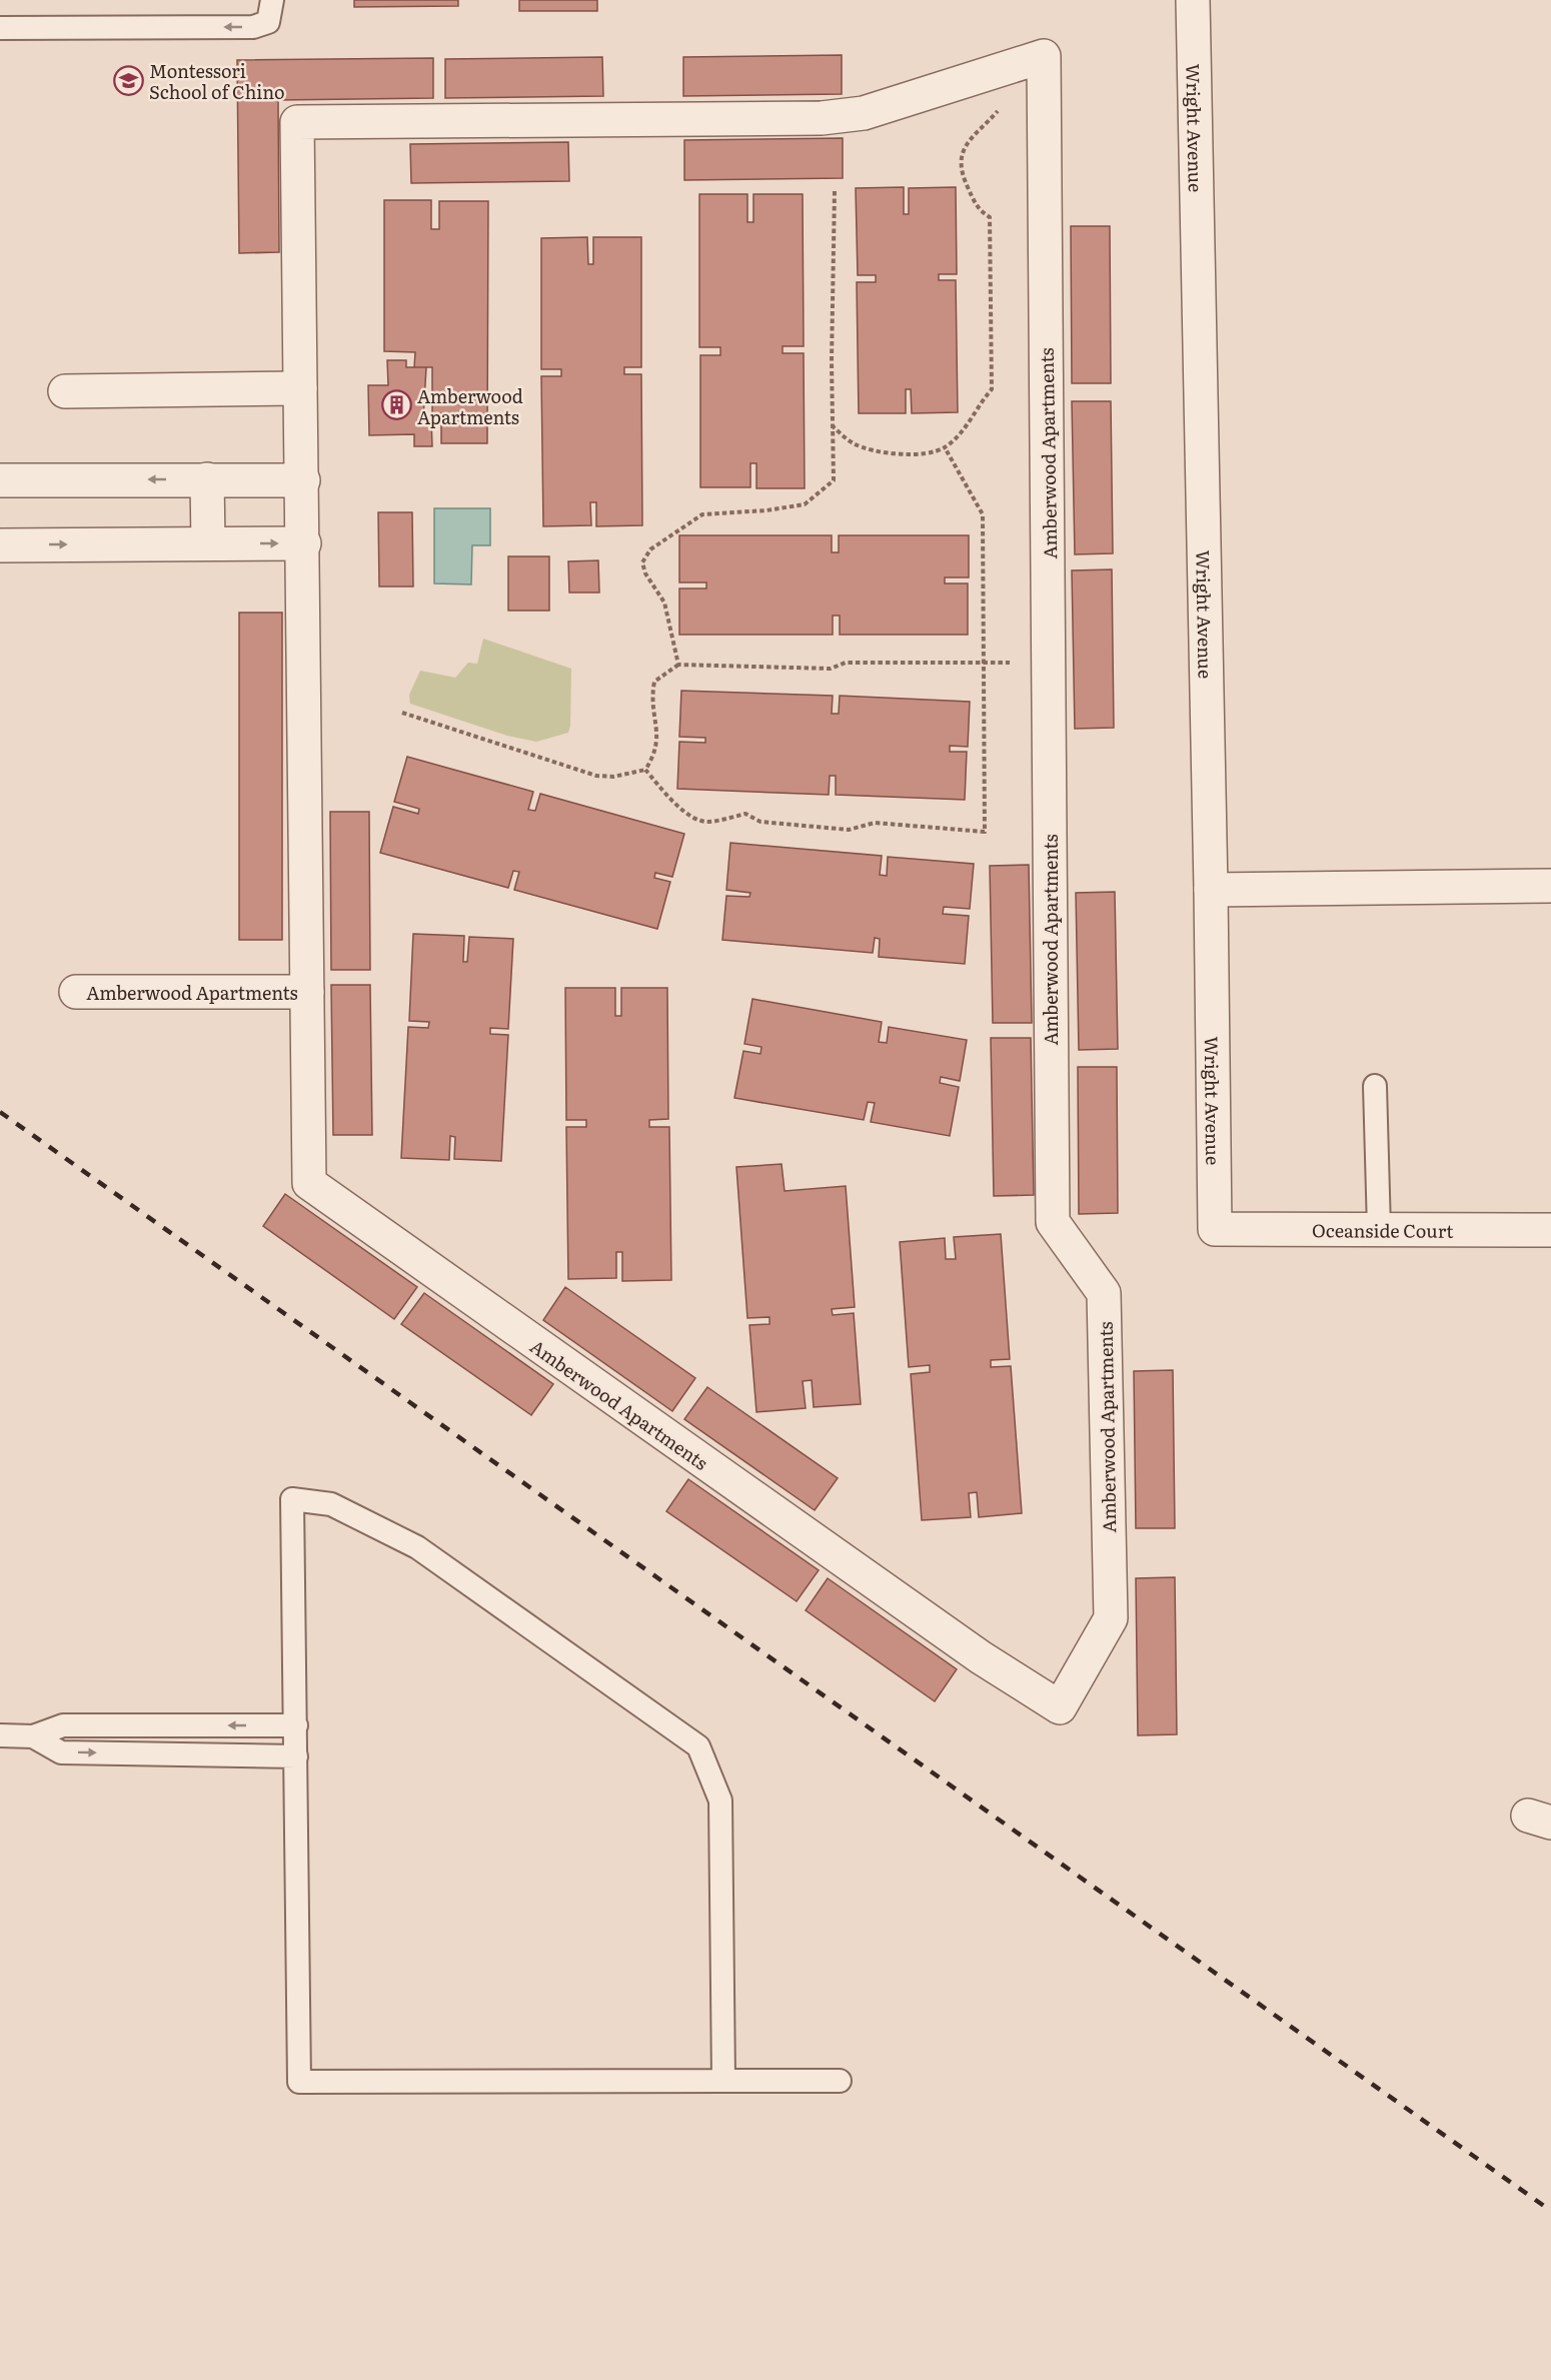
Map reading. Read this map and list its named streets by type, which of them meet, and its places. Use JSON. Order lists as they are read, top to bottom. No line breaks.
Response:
{"streets":{"street":["Wright Avenue","Amberwood Apartments","Oceanside Court"]},"crossings":[["Wright Avenue","Oceanside Court"]],"places":{"school or university":["Montessori School of Chino"],"building":["Amberwood Apartments"]}}
